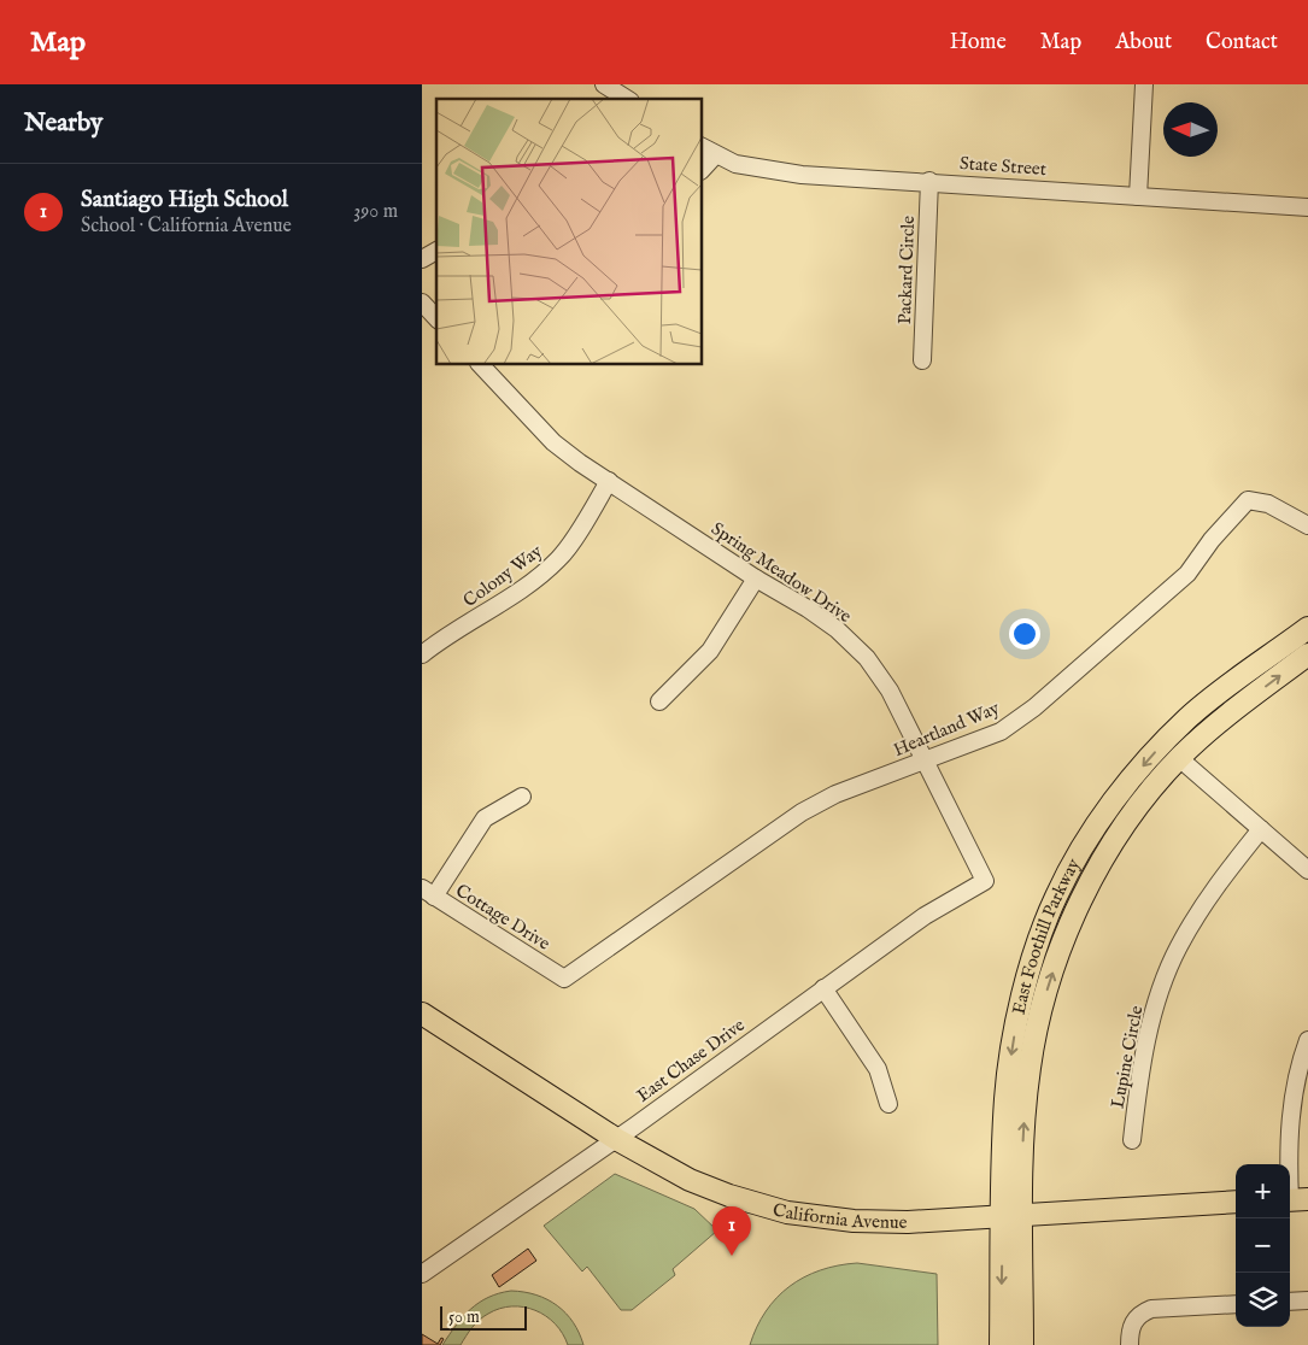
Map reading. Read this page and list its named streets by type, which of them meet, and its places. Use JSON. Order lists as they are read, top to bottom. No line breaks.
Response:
{"streets":{"main road":["East Foothill Parkway","California Avenue"],"street":["State Street","Packard Circle","Spring Meadow Drive","Colony Way","Heartland Way","Cottage Drive","Lupine Circle","East Chase Drive"]},"crossings":[["State Street","Packard Circle"],["Spring Meadow Drive","Colony Way"],["Spring Meadow Drive","Heartland Way"],["Spring Meadow Drive","East Chase Drive"],["Heartland Way","Cottage Drive"],["East Foothill Parkway","California Avenue"],["East Chase Drive","California Avenue"]],"scale_bar":"50 m","north":"left","page":{"header":"Map","nav":["Home","Map","About","Contact"],"heading":"Nearby","list":[{"mark":"1","name":"Santiago High School","note":"School · California Avenue","value":"390 m"}],"map_buttons":["+","−"],"pins":"1","scale":"50 m"}}
